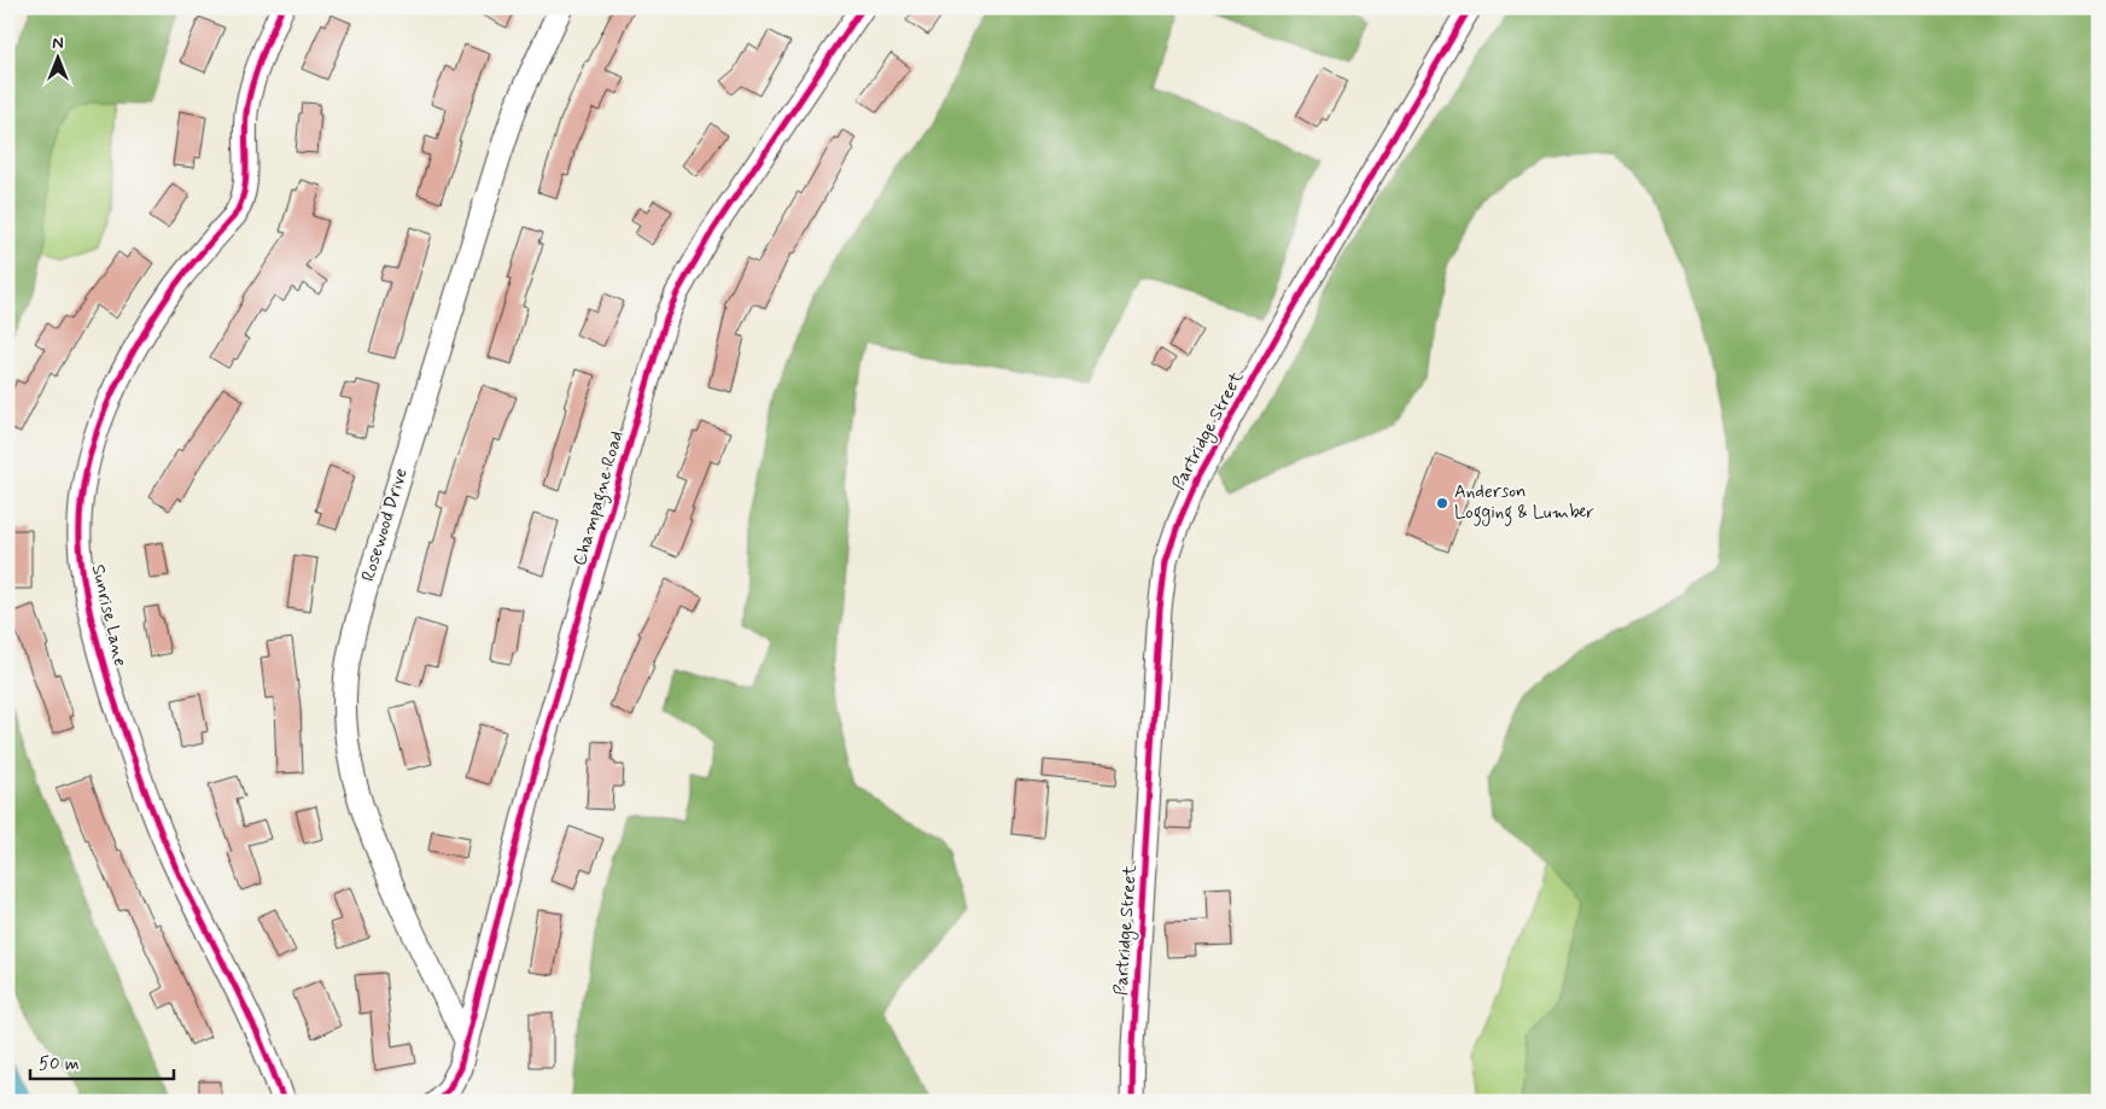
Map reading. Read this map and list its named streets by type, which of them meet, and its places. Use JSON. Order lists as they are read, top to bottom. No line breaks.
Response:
{"streets":{"street":["Partridge Street","Champagne Road","Rosewood Drive","Sunrise Lane"]},"crossings":[["Champagne Road","Rosewood Drive"]],"places":["Anderson Logging & Lumber"],"scale_bar":"50 m","north":"top"}
